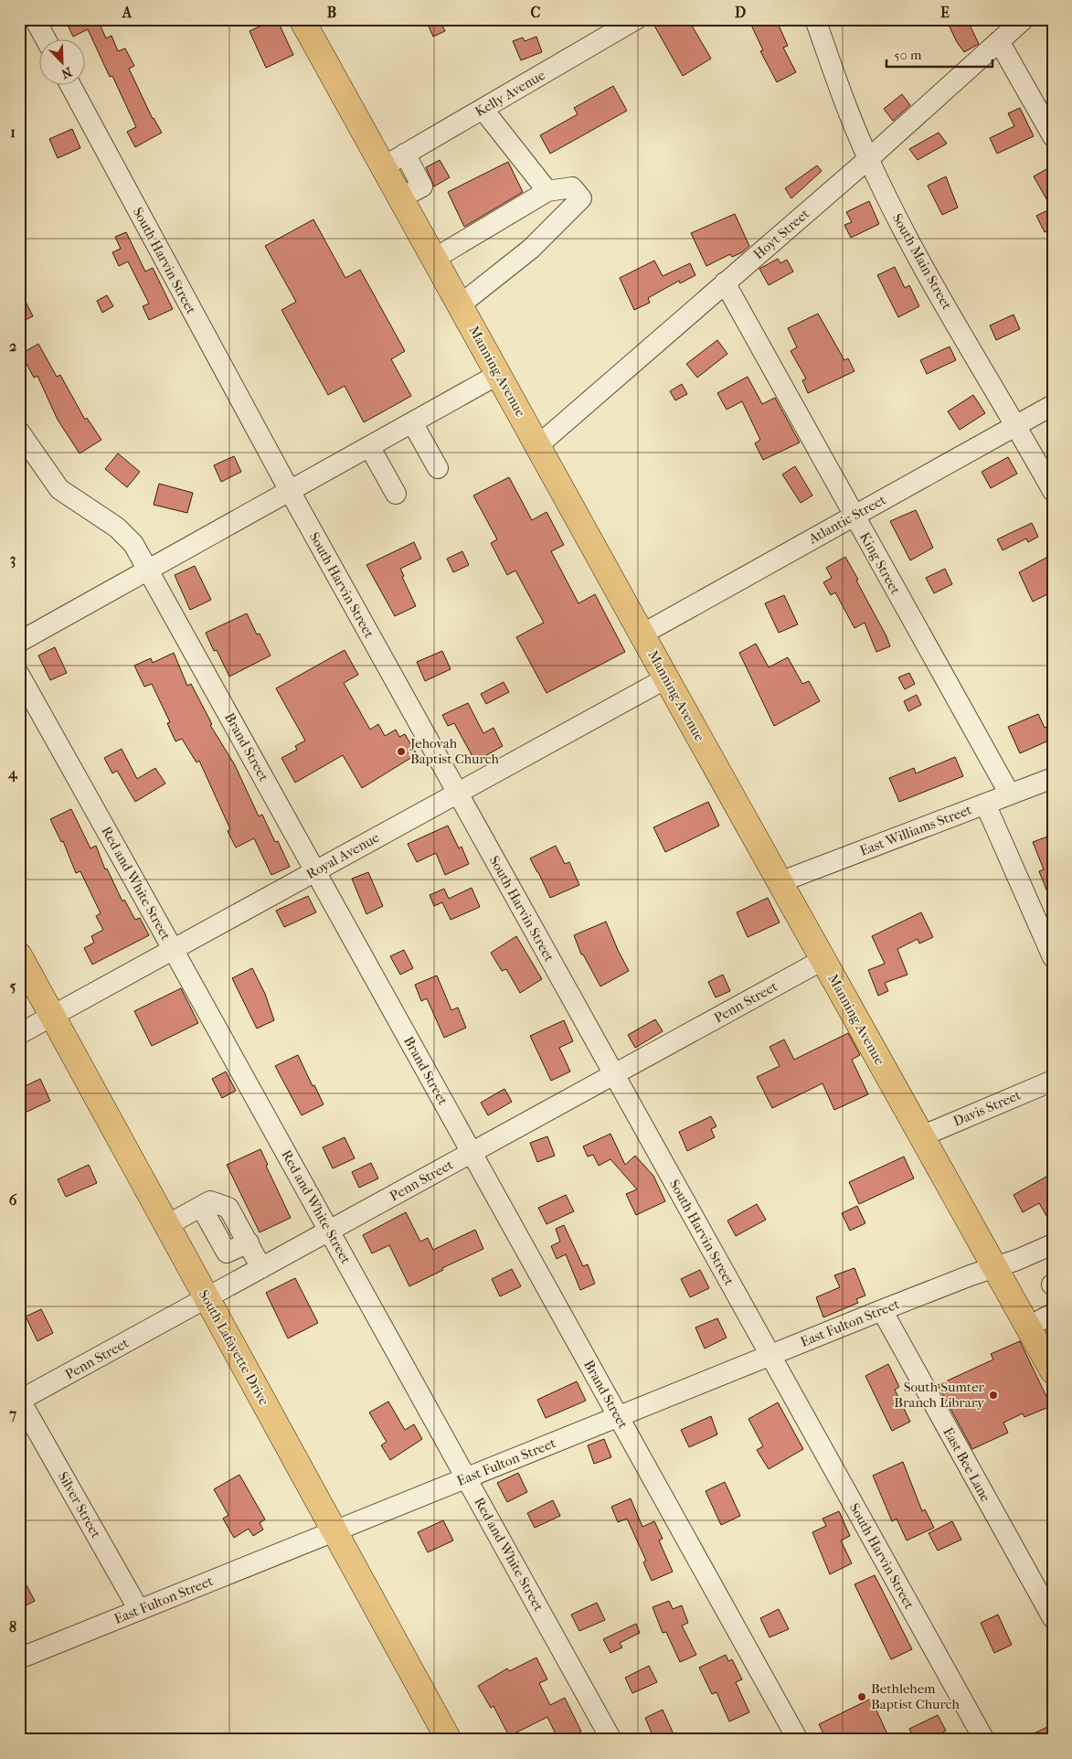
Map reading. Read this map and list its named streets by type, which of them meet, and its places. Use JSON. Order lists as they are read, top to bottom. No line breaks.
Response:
{"streets":{"main road":["Manning Avenue","South Lafayette Drive"],"street":["Kelly Avenue","Hoyt Street","South Harvin Street","South Main Street","Atlantic Street","King Street","Brand Street","East Williams Street","Royal Avenue","Red and White Street","Penn Street","Davis Street","East Fulton Street","East Bee Lane","Silver Street"]},"crossings":[["Kelly Avenue","Manning Avenue"],["Hoyt Street","South Main Street"],["Hoyt Street","Manning Avenue"],["Hoyt Street","King Street"],["South Harvin Street","Royal Avenue"],["South Harvin Street","Penn Street"],["South Harvin Street","East Fulton Street"],["South Main Street","Atlantic Street"],["Manning Avenue","Atlantic Street"],["Manning Avenue","East Williams Street"],["Manning Avenue","Royal Avenue"],["Manning Avenue","Penn Street"],["Manning Avenue","Davis Street"],["Manning Avenue","East Fulton Street"],["Atlantic Street","King Street"],["King Street","East Williams Street"],["Brand Street","Royal Avenue"],["Brand Street","Penn Street"],["Brand Street","East Fulton Street"],["Royal Avenue","Red and White Street"],["Royal Avenue","South Lafayette Drive"],["Red and White Street","Penn Street"],["Red and White Street","East Fulton Street"],["Penn Street","South Lafayette Drive"],["Penn Street","Silver Street"],["East Fulton Street","South Lafayette Drive"],["East Fulton Street","East Bee Lane"],["East Fulton Street","Silver Street"]],"places":["Jehovah Baptist Church","South Sumter Branch Library","Bethlehem Baptist Church"],"scale_bar":"50 m","north":"bottom right","grid":{"columns":["A","B","C","D","E"],"rows":["1","2","3","4","5","6","7","8"]}}
